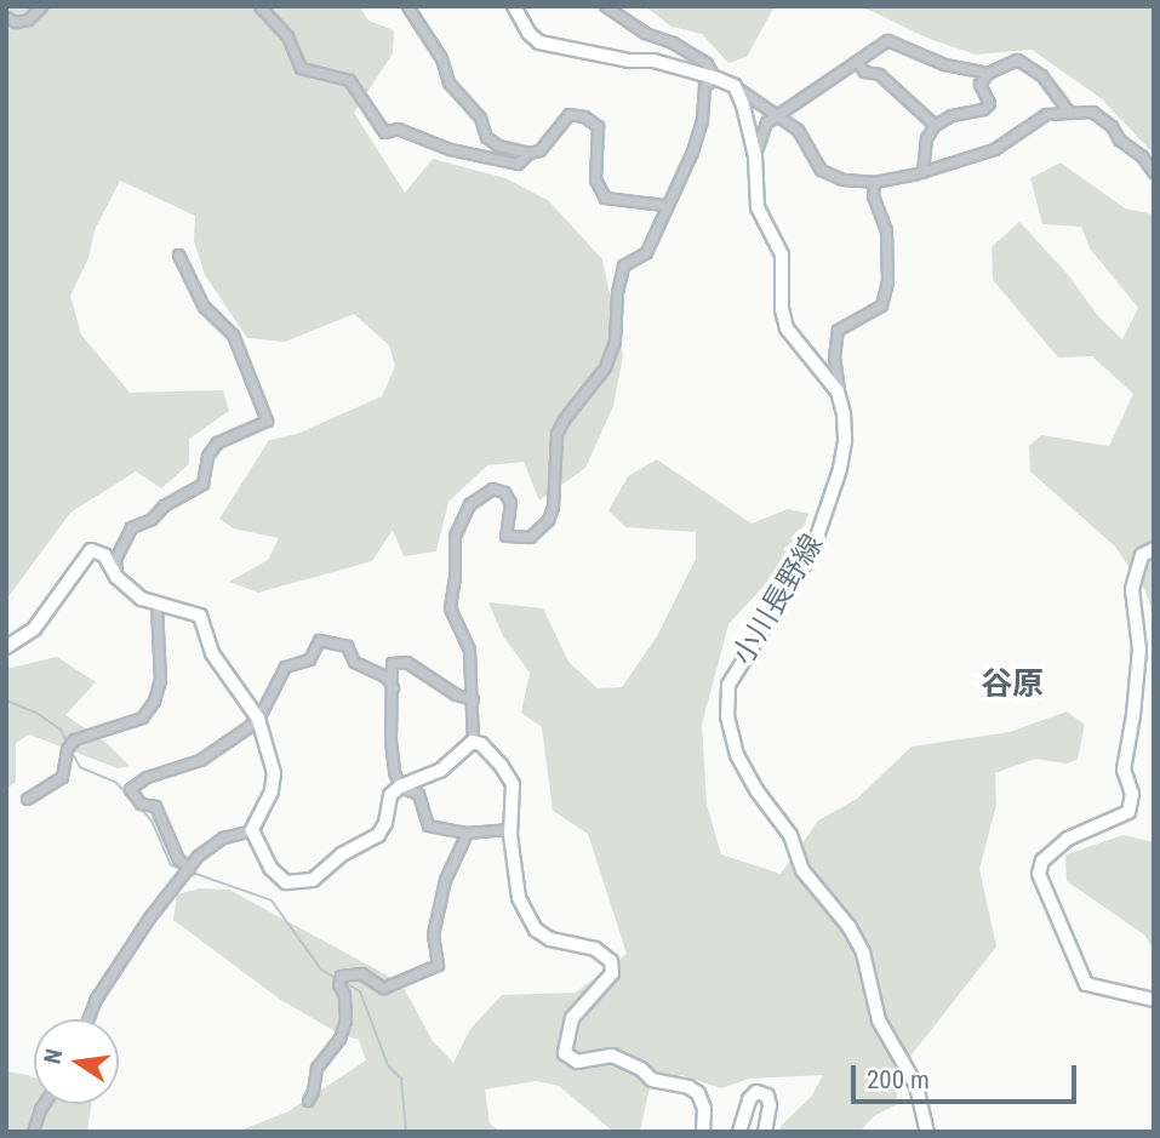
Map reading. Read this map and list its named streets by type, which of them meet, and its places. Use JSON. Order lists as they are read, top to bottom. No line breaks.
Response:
{"streets":{"main road":["小川長野線"]},"districts":["谷原"],"scale_bar":"200 m","north":"left"}
